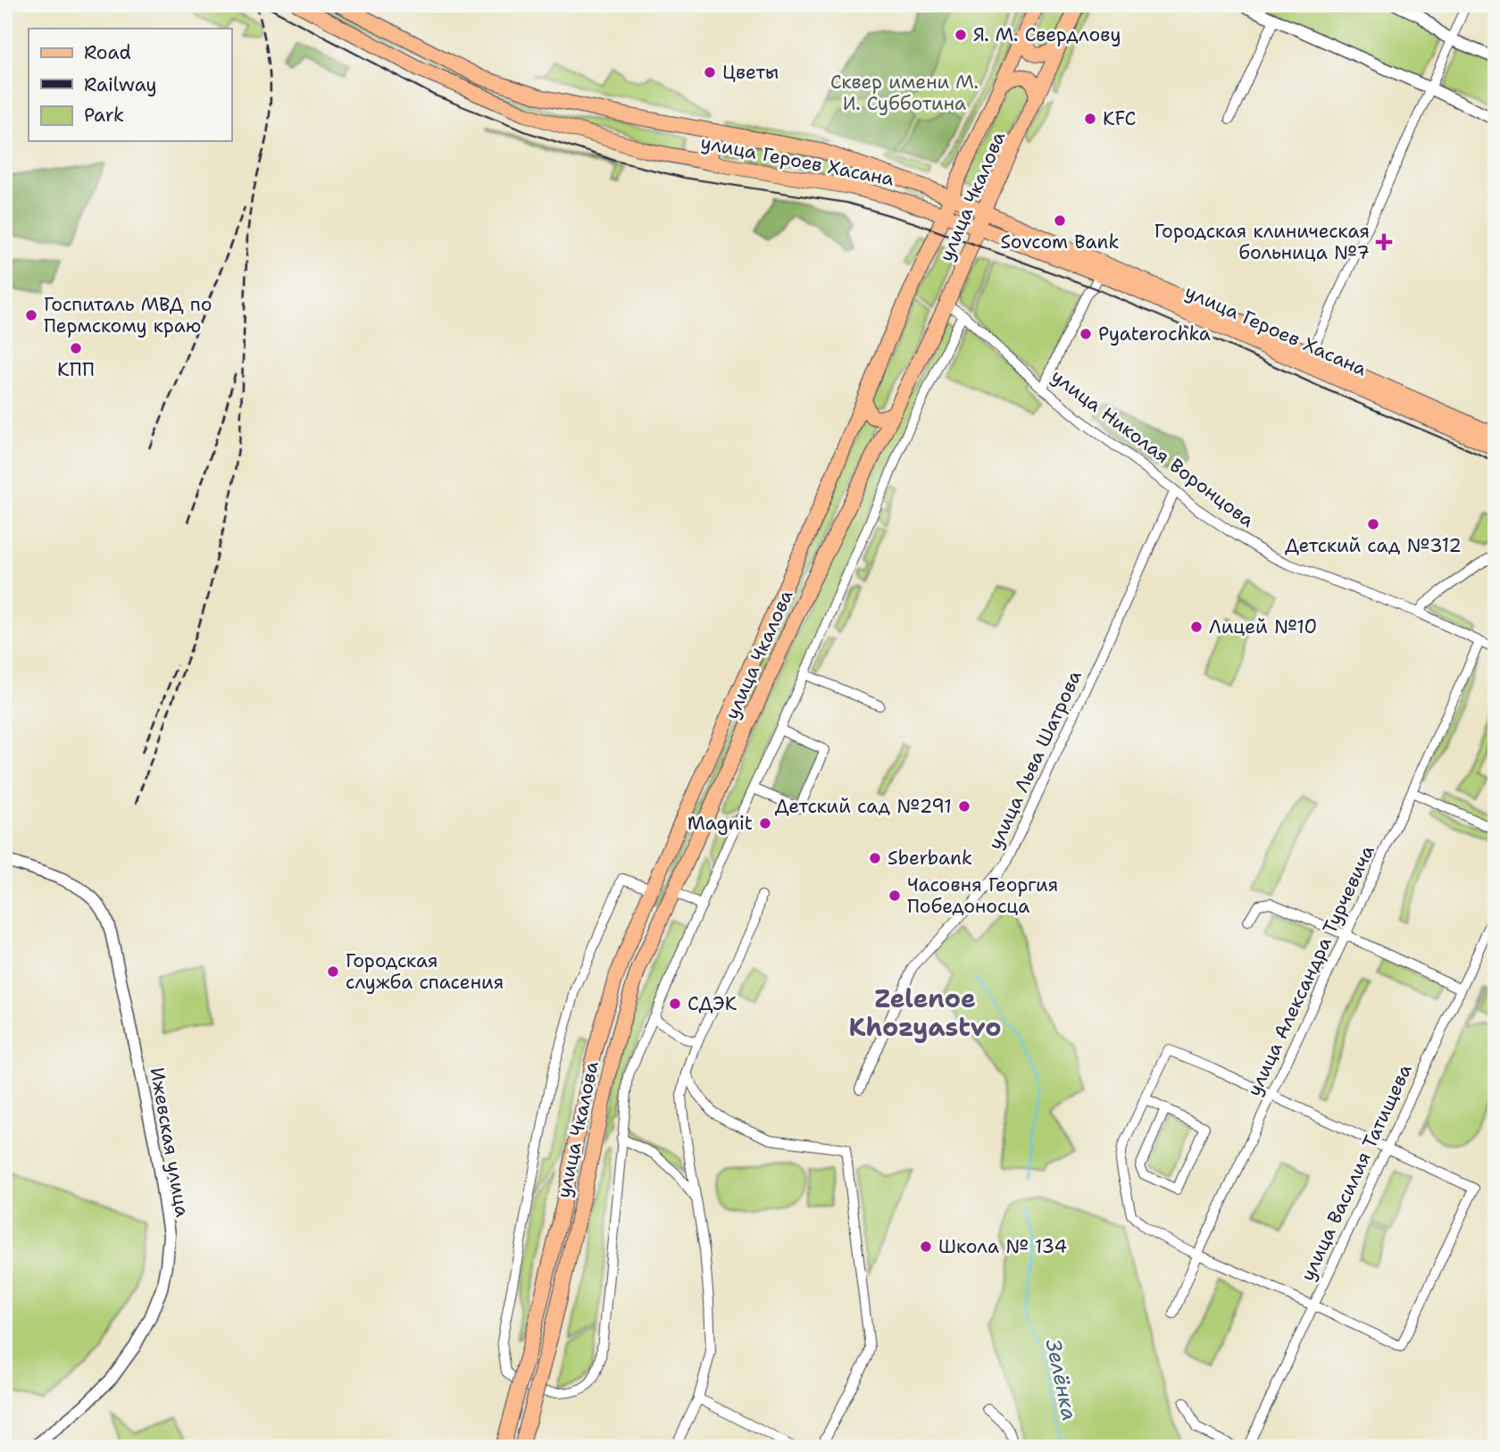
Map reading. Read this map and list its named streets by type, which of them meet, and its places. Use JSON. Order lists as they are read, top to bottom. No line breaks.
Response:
{"streets":{"main road":["улица Героев Хасана","улица Чкалова"],"street":["улица Николая Воронцова","улица Льва Шатрова","улица Александра Турчевича","Ижевская улица","улица Василия Татищева"]},"crossings":[["улица Героев Хасана","улица Чкалова"],["улица Чкалова","улица Николая Воронцова"],["улица Николая Воронцова","улица Льва Шатрова"],["улица Николая Воронцова","улица Александра Турчевича"]],"districts":["Zelenoe Khozyastvo"],"water":["Зелёнка"],"parks":["Сквер имени М. И. Субботина"],"places":{"other":["Я. М. Свердлову","Цветы","KFC","Sovcom Bank","Госпиталь МВД по Пермскому краю","Pyaterochka","КПП","Детский сад №312","Лицей №10","Детский сад №291","Magnit","Sberbank","Часовня Георгия Победоносца","Городская служба спасения","СДЭК","Школа № 134"],"health":["Городская клиническая больница №7"]},"legend":["Road","Railway","Park"]}
